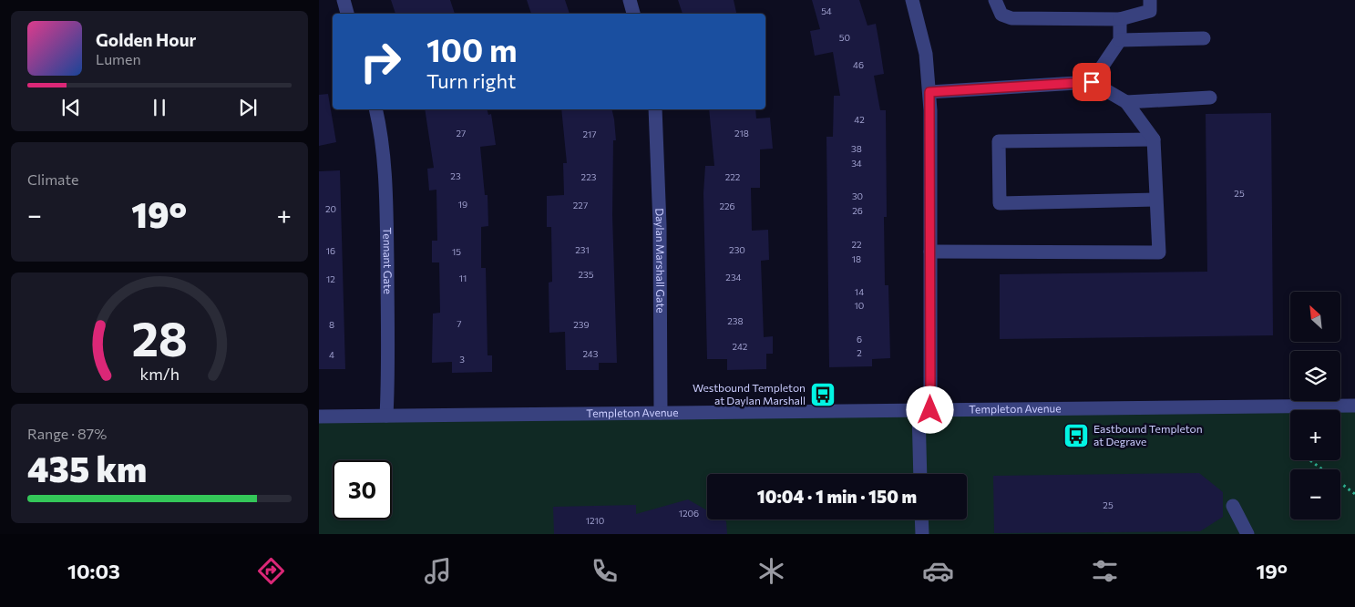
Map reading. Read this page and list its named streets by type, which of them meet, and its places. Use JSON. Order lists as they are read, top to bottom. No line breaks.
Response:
{"streets":{"street":["Daylan Marshall Gate","Tennant Gate","Templeton Avenue"]},"crossings":[["Daylan Marshall Gate","Templeton Avenue"],["Tennant Gate","Templeton Avenue"]],"places":{"bus stop":["Westbound Templeton at Daylan Marshall","Eastbound Templeton at Degrave"]},"house_numbers":["54","50","46","42","27","218","217","38","34","23","223","222","25","30","19","227","226","20","26","22","231","230","16","15","18","235","234","11","12","14","10","238","7","8","239","6","242","2","243","4","3","25","1206","1210"],"north":"top left","page":{"turn":["100 m","Turn right"],"song":["Golden Hour","Lumen"],"tile":["Climate",["Range · 87%","435 km"]],"heat":["−","19°","+"],"map_buttons":["+","−"],"limit":"30","trip":"10:04 · 1 min · 150 m","tabs":["10:03","19°"],"gauge":["28","km/h"]}}
